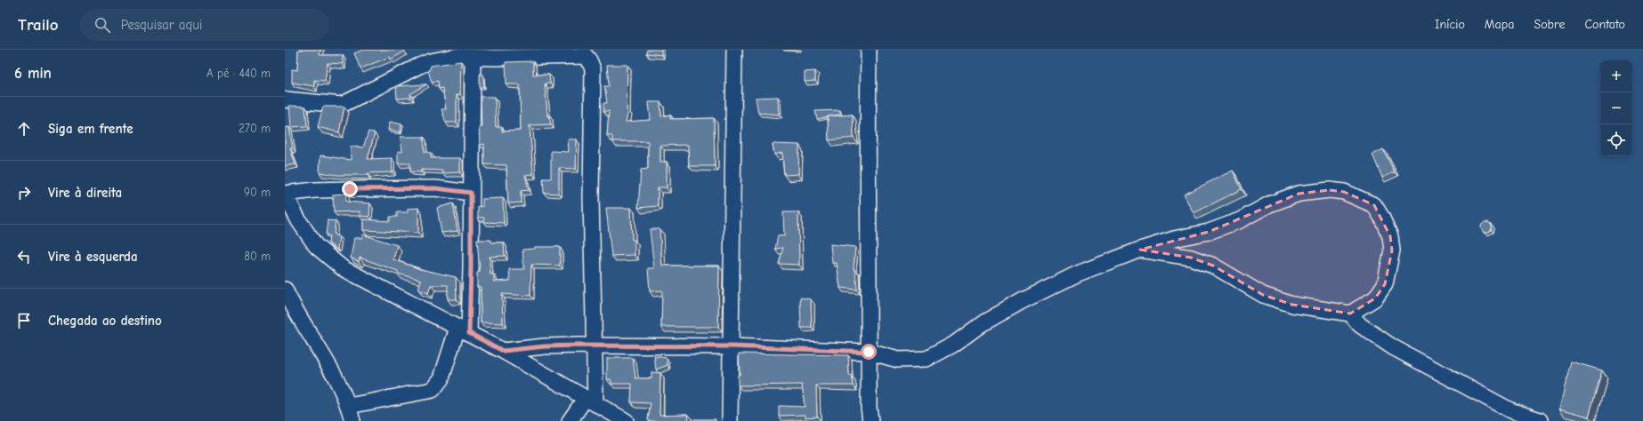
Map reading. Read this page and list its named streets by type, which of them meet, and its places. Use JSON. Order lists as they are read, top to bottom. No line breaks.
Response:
{"page":{"header":"Trailo","search":"Pesquisar aqui","nav":["Início","Mapa","Sobre","Contato"],"heading":["6 min","A pé · 440 m"],"map_buttons":["+","−"],"list":[["Siga em frente","270 m"],["Vire à direita","90 m"],["Vire à esquerda","80 m"],"Chegada ao destino"]}}
